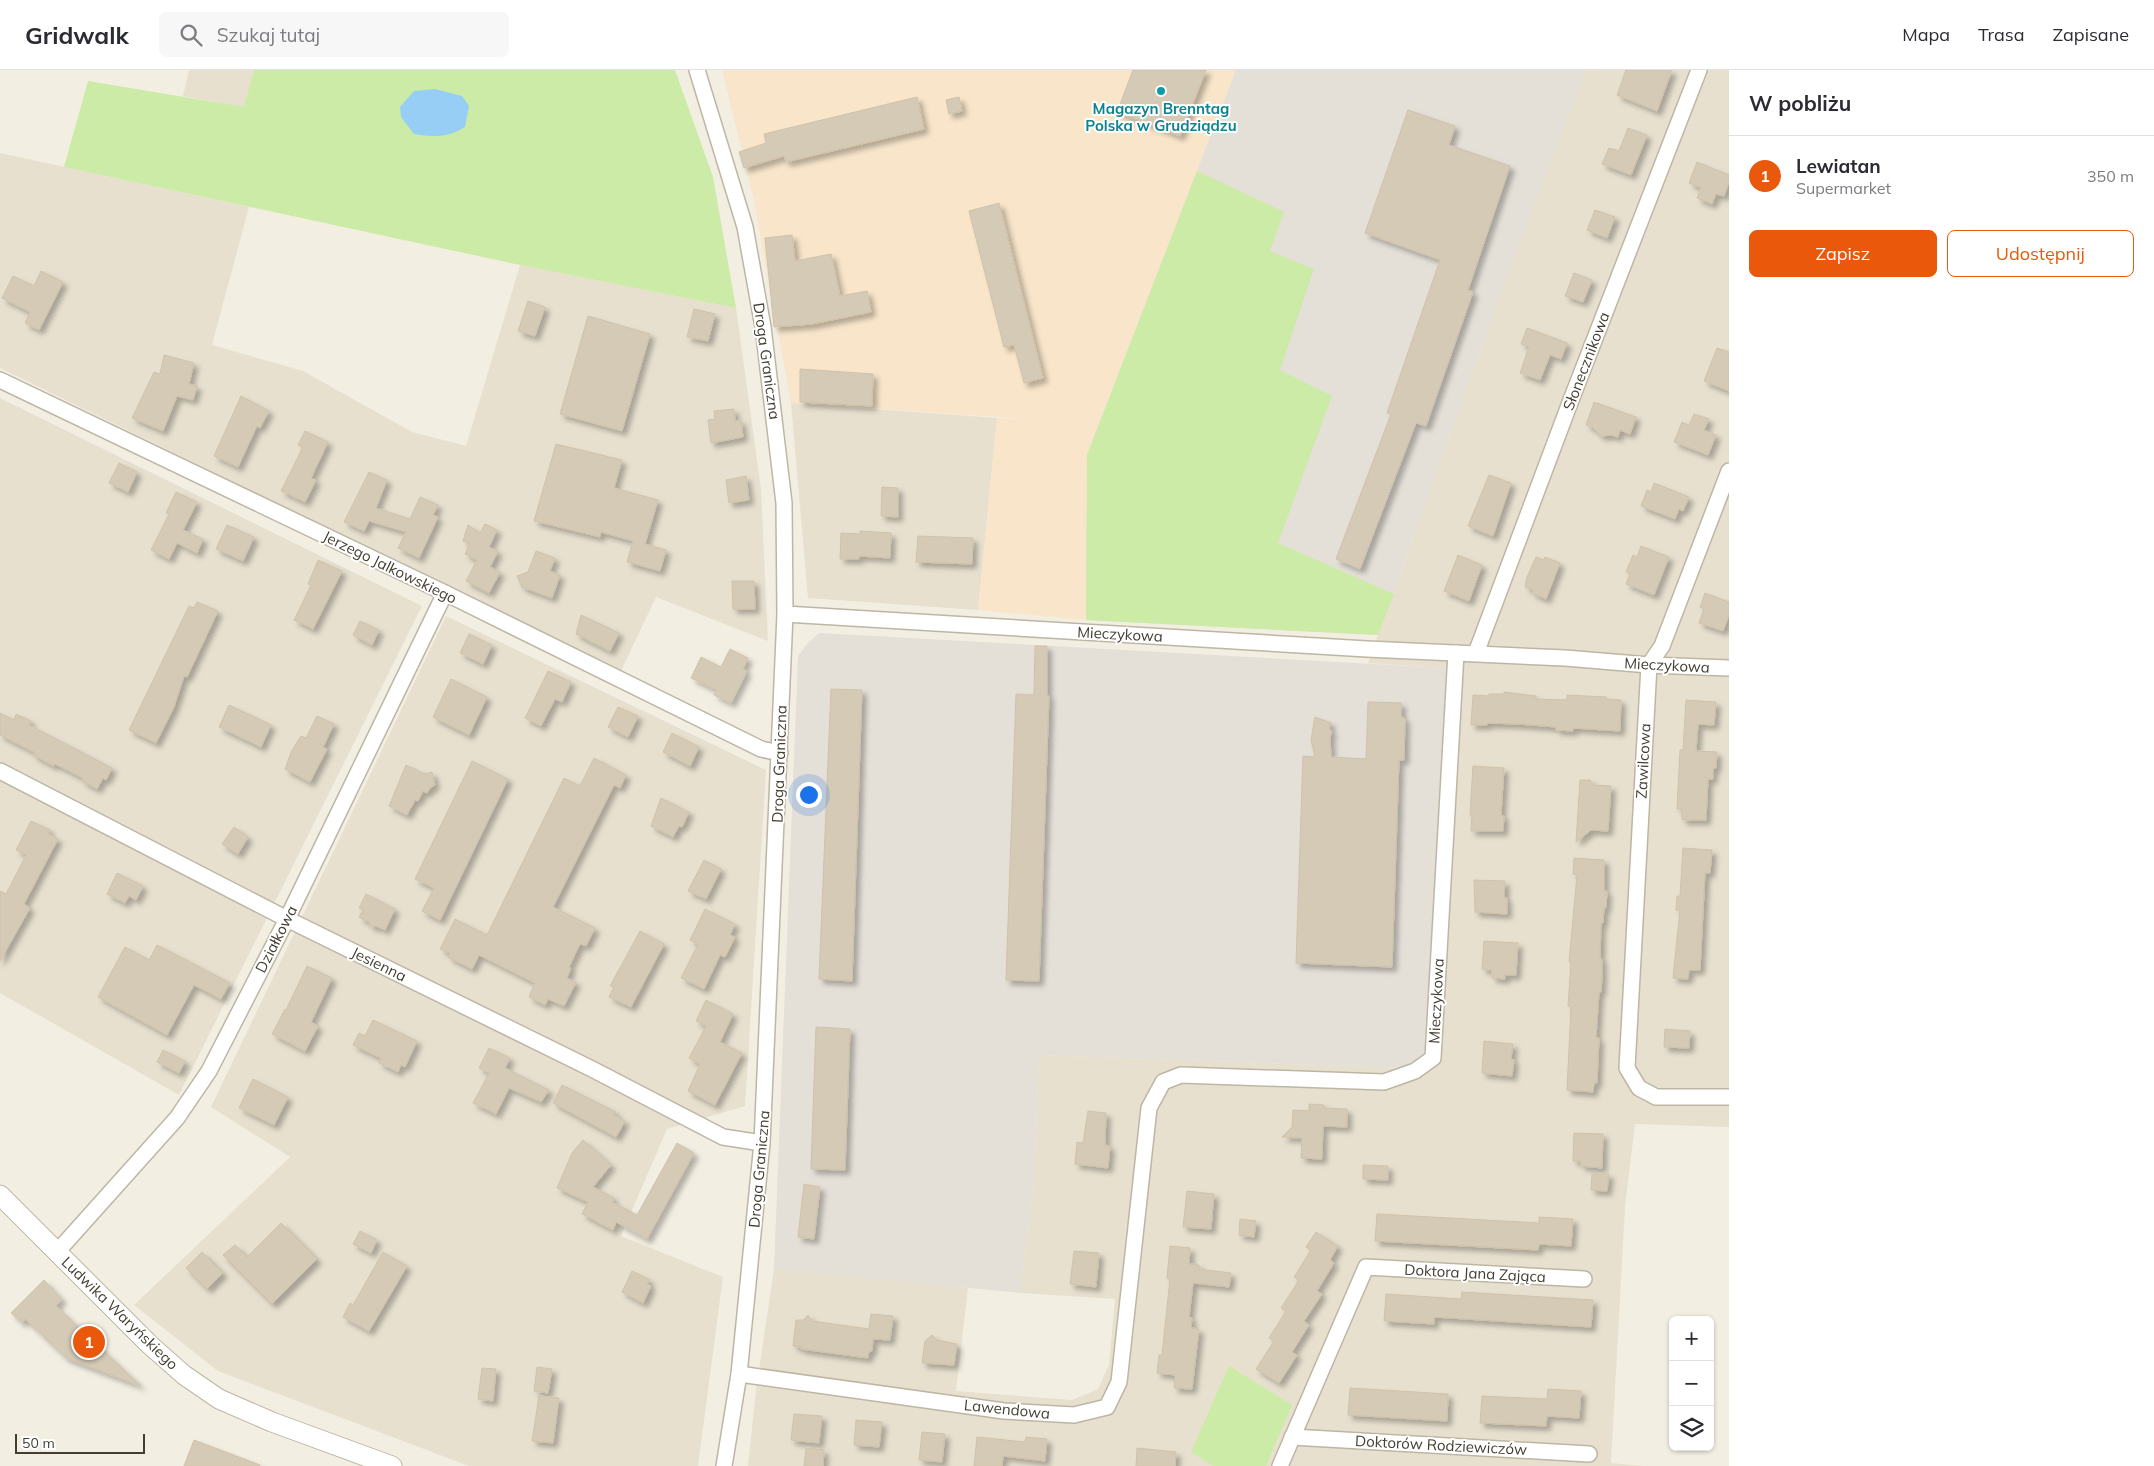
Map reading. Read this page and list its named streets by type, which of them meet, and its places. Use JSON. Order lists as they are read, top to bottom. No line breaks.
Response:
{"streets":{"street":["Droga Graniczna","Słonecznikowa","Jerzego Jalkowskiego","Mieczykowa","Zawilcowa","Działkowa","Jesienna","Doktora Jana Zająca","Ludwika Waryńskiego","Lawendowa","Doktorów Rodziewiczów"]},"crossings":[["Droga Graniczna","Jerzego Jalkowskiego"],["Droga Graniczna","Mieczykowa"],["Droga Graniczna","Jesienna"],["Droga Graniczna","Lawendowa"],["Słonecznikowa","Mieczykowa"],["Jerzego Jalkowskiego","Działkowa"],["Mieczykowa","Zawilcowa"],["Mieczykowa","Lawendowa"],["Działkowa","Jesienna"],["Działkowa","Ludwika Waryńskiego"],["Doktora Jana Zająca","Doktorów Rodziewiczów"]],"places":["Magazyn Brenntag Polska w Grudziądzu"],"scale_bar":"50 m","page":{"header":"Gridwalk","search":"Szukaj tutaj","nav":["Mapa","Trasa","Zapisane"],"heading":"W pobliżu","list":[{"mark":"1","name":"Lewiatan","note":"Supermarket","value":"350 m"}],"buttons":["Zapisz","Udostępnij"],"map_buttons":["+","−"],"pins":"1","scale":"50 m"}}
